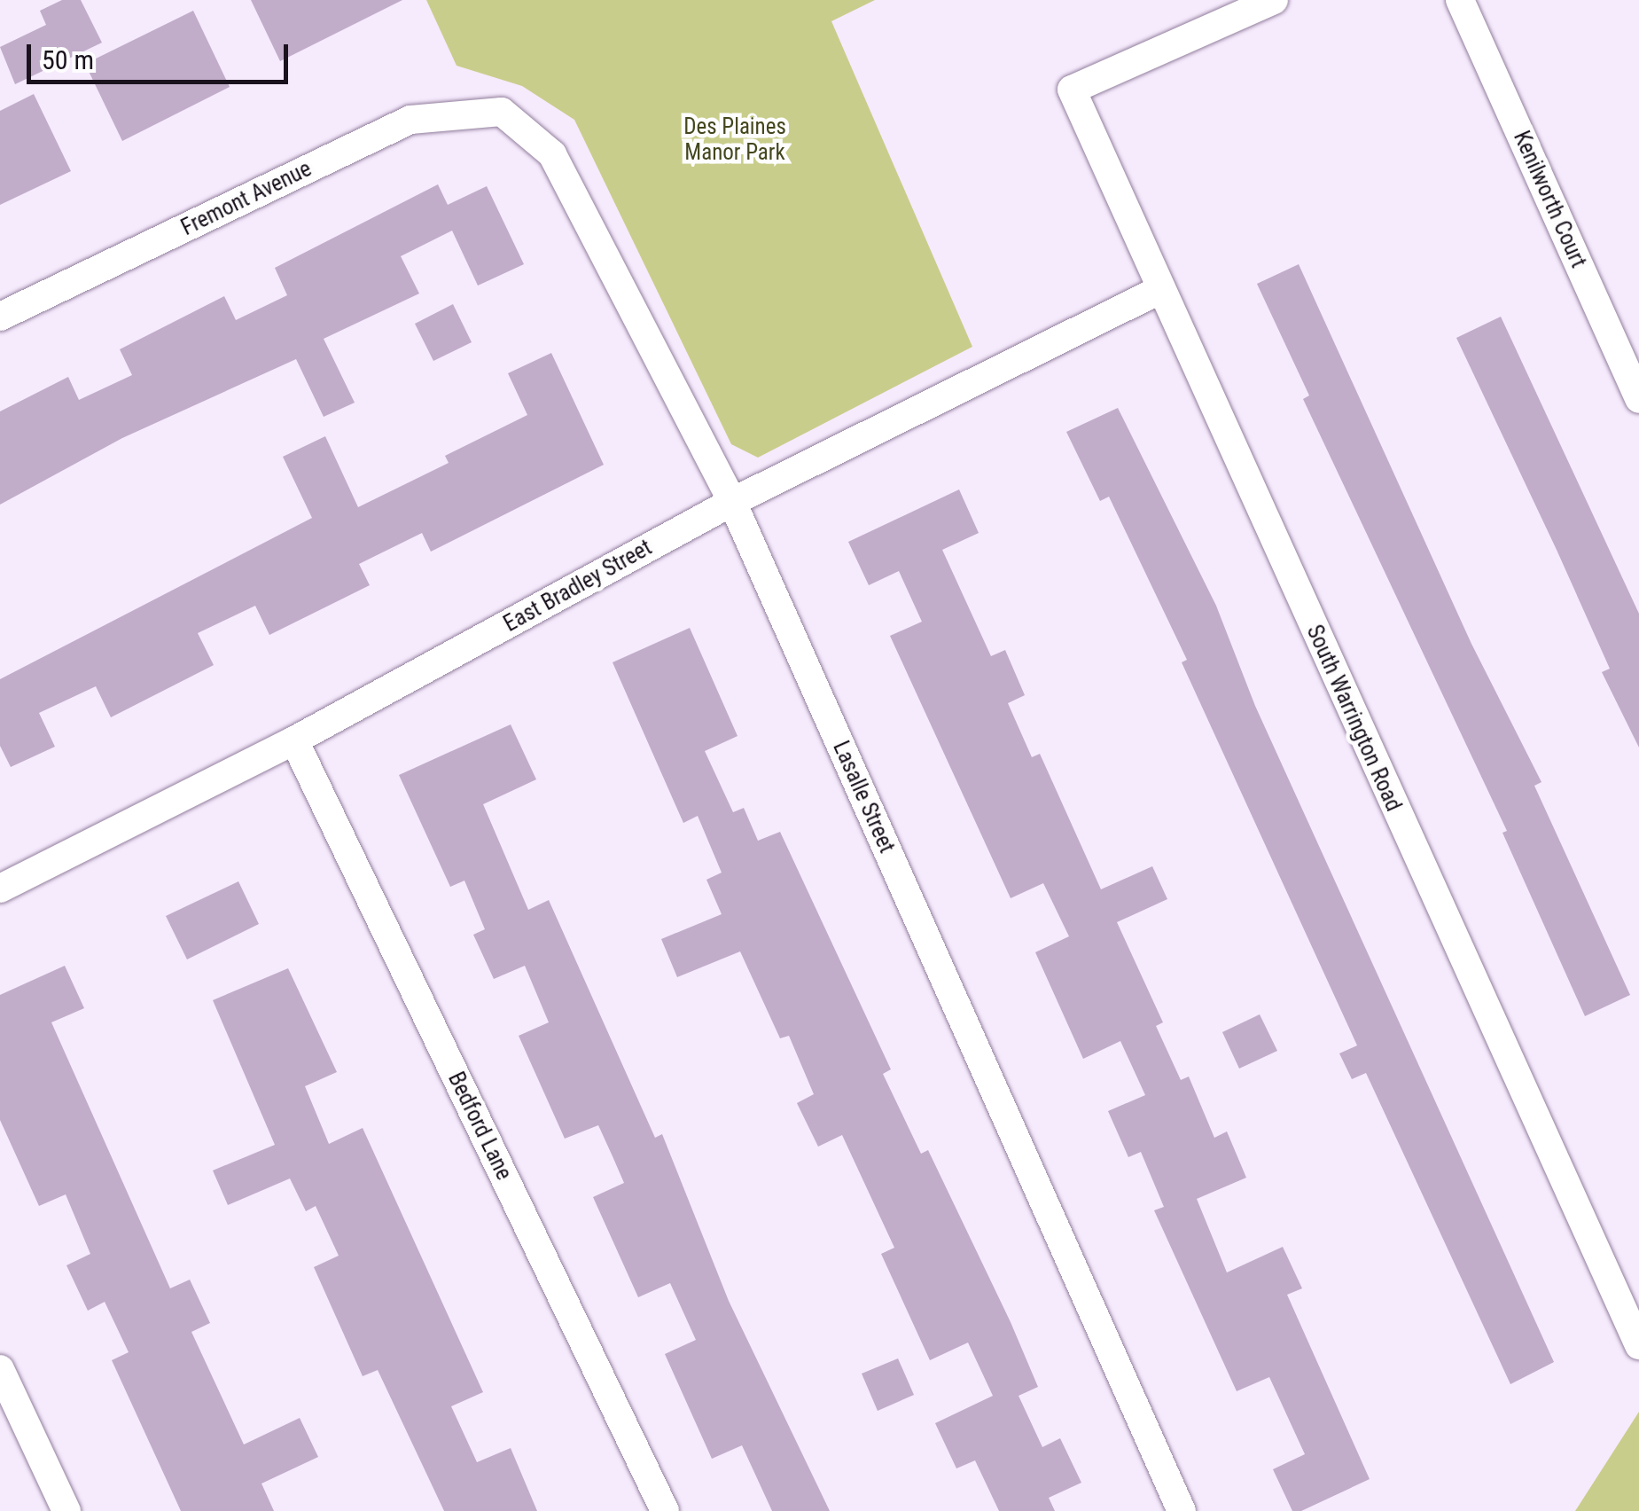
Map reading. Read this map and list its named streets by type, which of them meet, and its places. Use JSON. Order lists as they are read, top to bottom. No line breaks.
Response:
{"streets":{"street":["Fremont Avenue","Kenilworth Court","East Bradley Street","South Warrington Road","Lasalle Street","Bedford Lane"]},"crossings":[["Fremont Avenue","Lasalle Street"],["East Bradley Street","South Warrington Road"],["East Bradley Street","Lasalle Street"],["East Bradley Street","Bedford Lane"]],"parks":["Des Plaines Manor Park"],"scale_bar":"50 m"}
